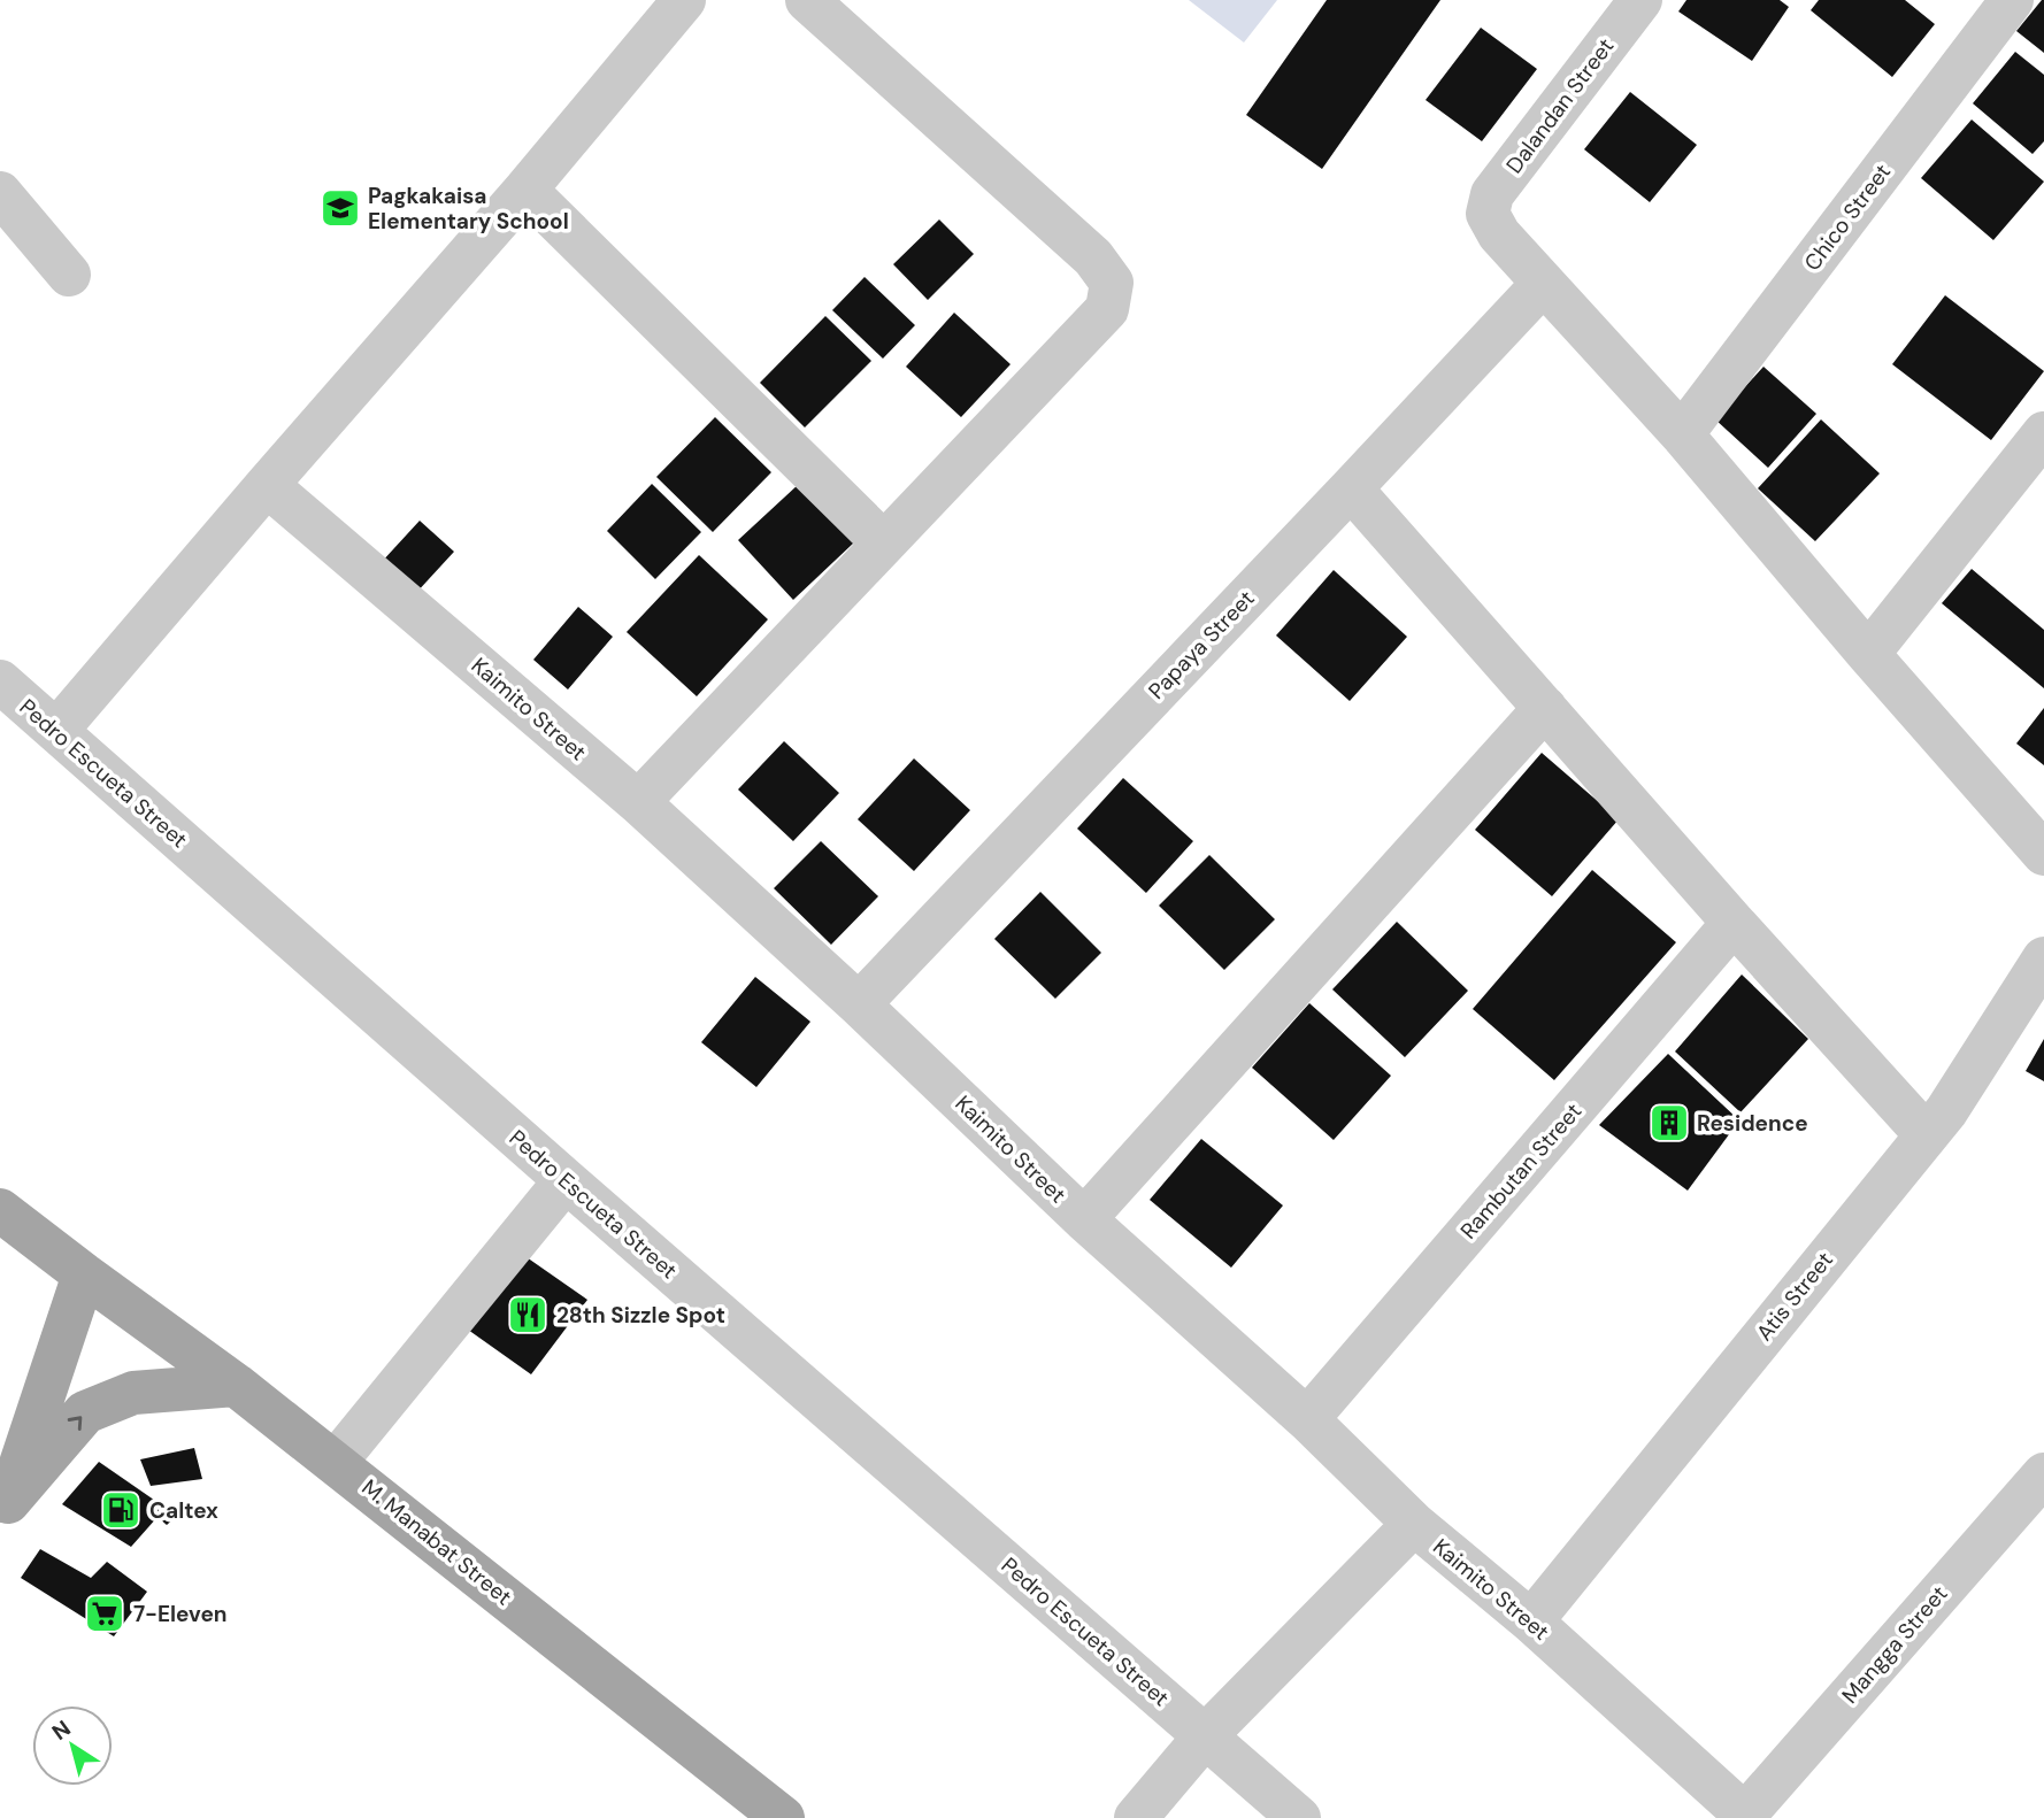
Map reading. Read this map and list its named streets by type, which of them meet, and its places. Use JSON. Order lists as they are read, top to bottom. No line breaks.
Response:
{"streets":{"main road":["M. Manabat Street"],"street":["Dalandan Street","Chico Street","Papaya Street","Kaimito Street","Pedro Escueta Street","Rambutan Street","Atis Street","Mangga Street"]},"crossings":[["Dalandan Street","Papaya Street"],["Papaya Street","Kaimito Street"],["Kaimito Street","Rambutan Street"],["Kaimito Street","Atis Street"],["Kaimito Street","Mangga Street"]],"places":{"school or university":["Pagkakaisa Elementary School"],"building":["Residence"],"restaurant":["28th Sizzle Spot"],"fuel station":["Caltex"],"supermarket":["7-Eleven"]},"north":"top left"}
